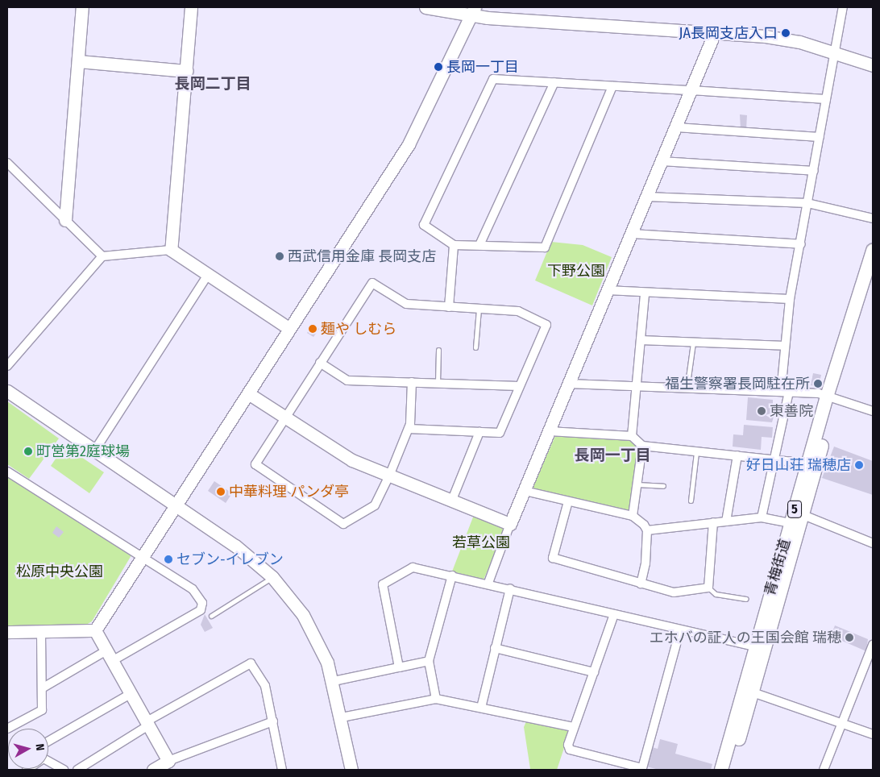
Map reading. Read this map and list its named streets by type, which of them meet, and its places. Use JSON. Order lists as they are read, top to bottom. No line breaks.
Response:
{"streets":{"main road":["5","青梅街道"]},"districts":["長岡二丁目","長岡一丁目"],"parks":["下野公園","若草公園","松原中央公園"],"places":["JA長岡支店入口","長岡一丁目","西武信用金庫 長岡支店","麺や しむら","福生警察署長岡駐在所","東善院","町営第2庭球場","好日山荘 瑞穂店","中華料理 パンダ亭","セブン-イレブン","エホバの証人の王国会館 瑞穂"],"north":"right"}
